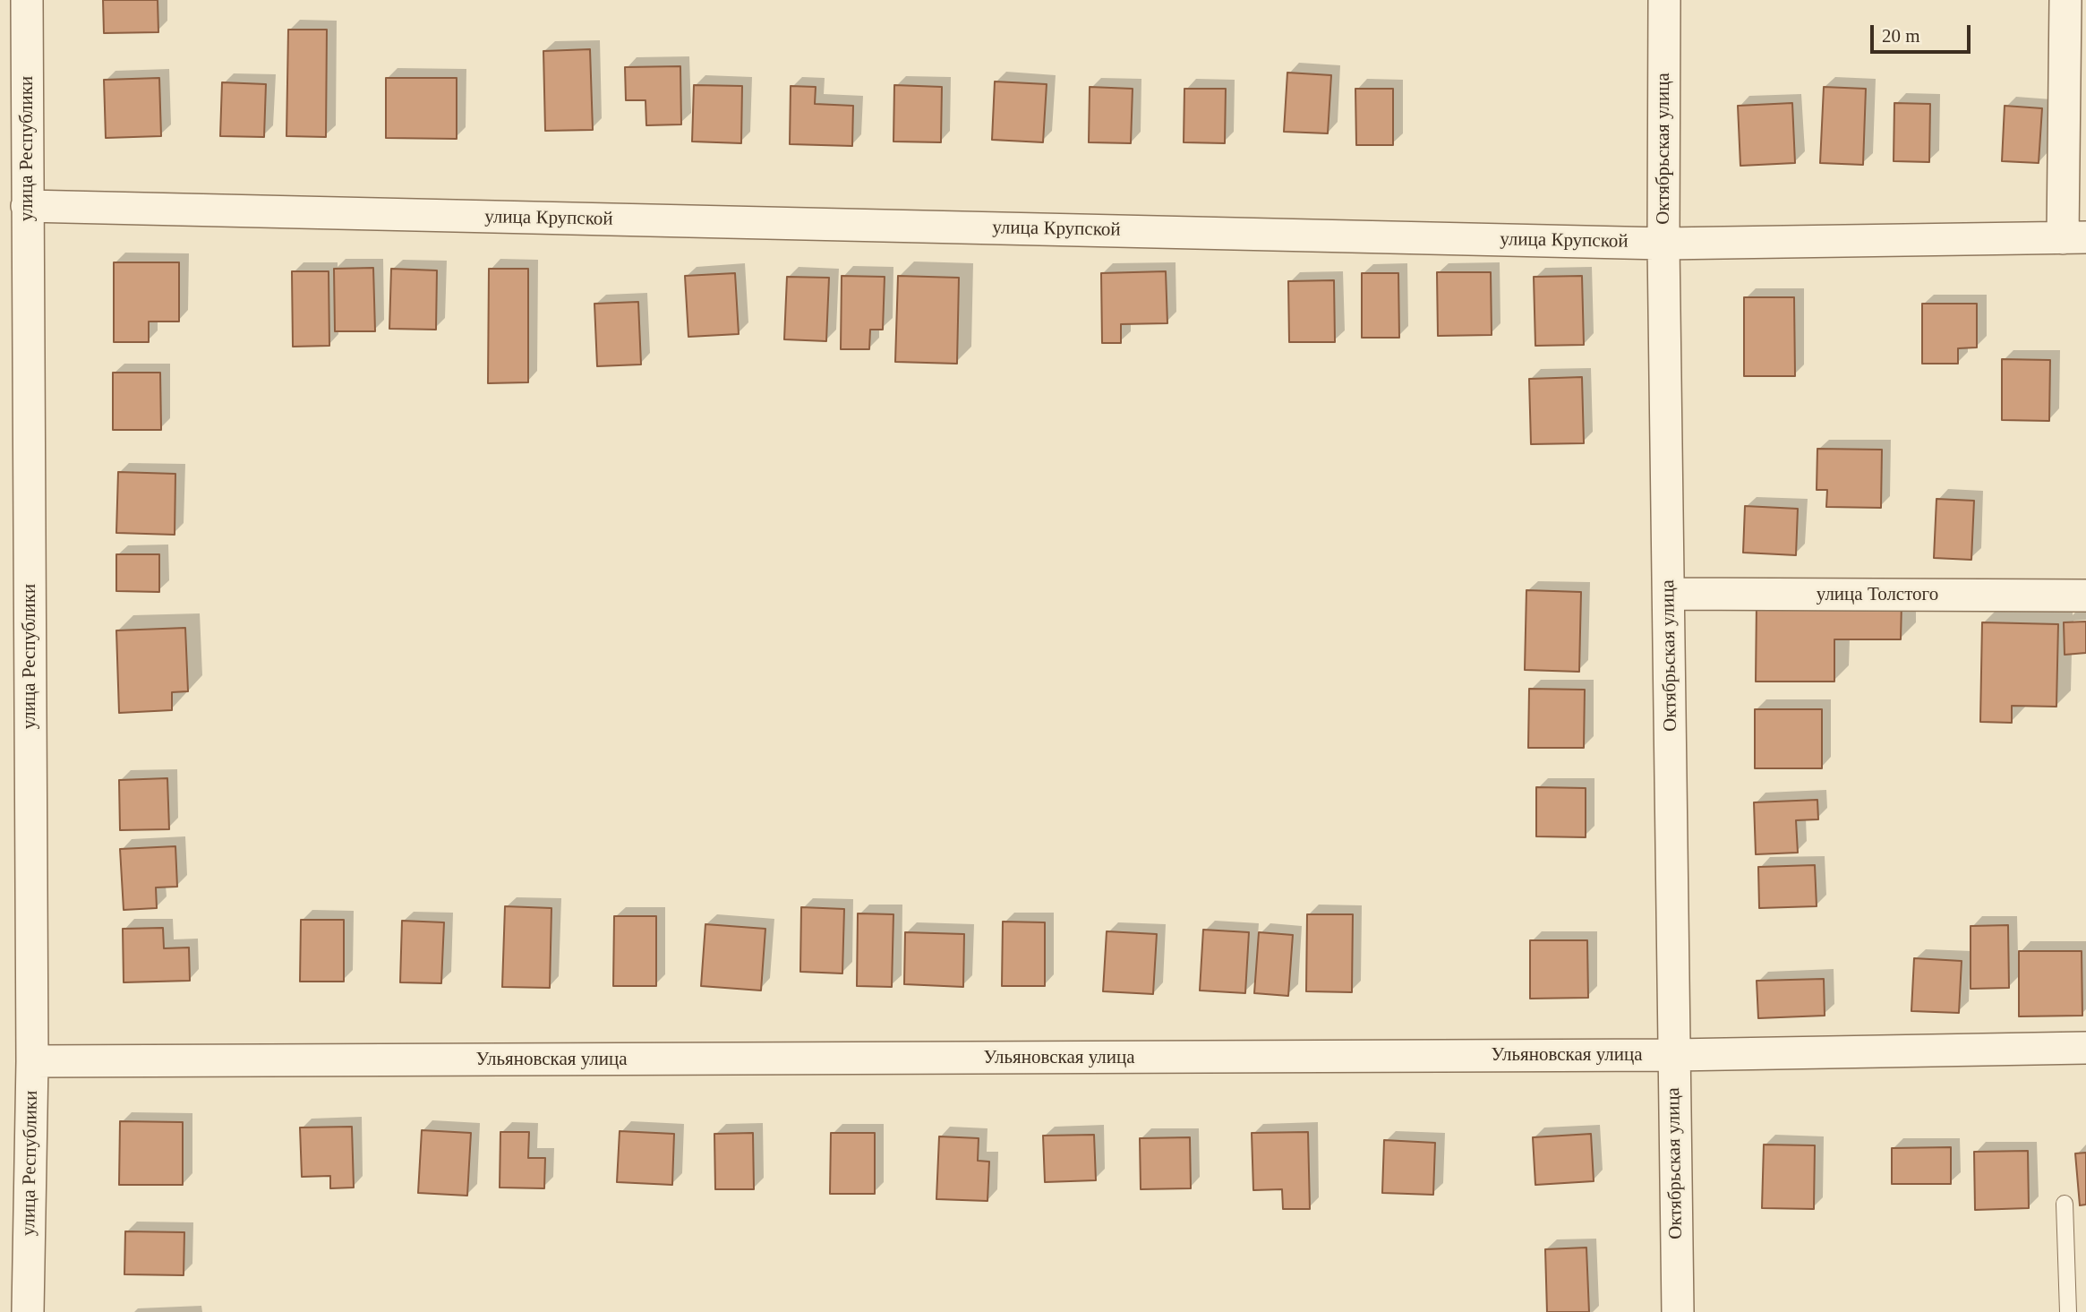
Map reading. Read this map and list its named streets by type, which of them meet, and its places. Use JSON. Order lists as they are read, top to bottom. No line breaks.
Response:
{"streets":{"street":["улица Республики","Октябрьская улица","улица Крупской","улица Толстого","Ульяновская улица"]},"crossings":[["улица Республики","улица Крупской"],["улица Республики","Ульяновская улица"],["Октябрьская улица","улица Крупской"],["Октябрьская улица","улица Толстого"],["Октябрьская улица","Ульяновская улица"]],"scale_bar":"20 m"}
